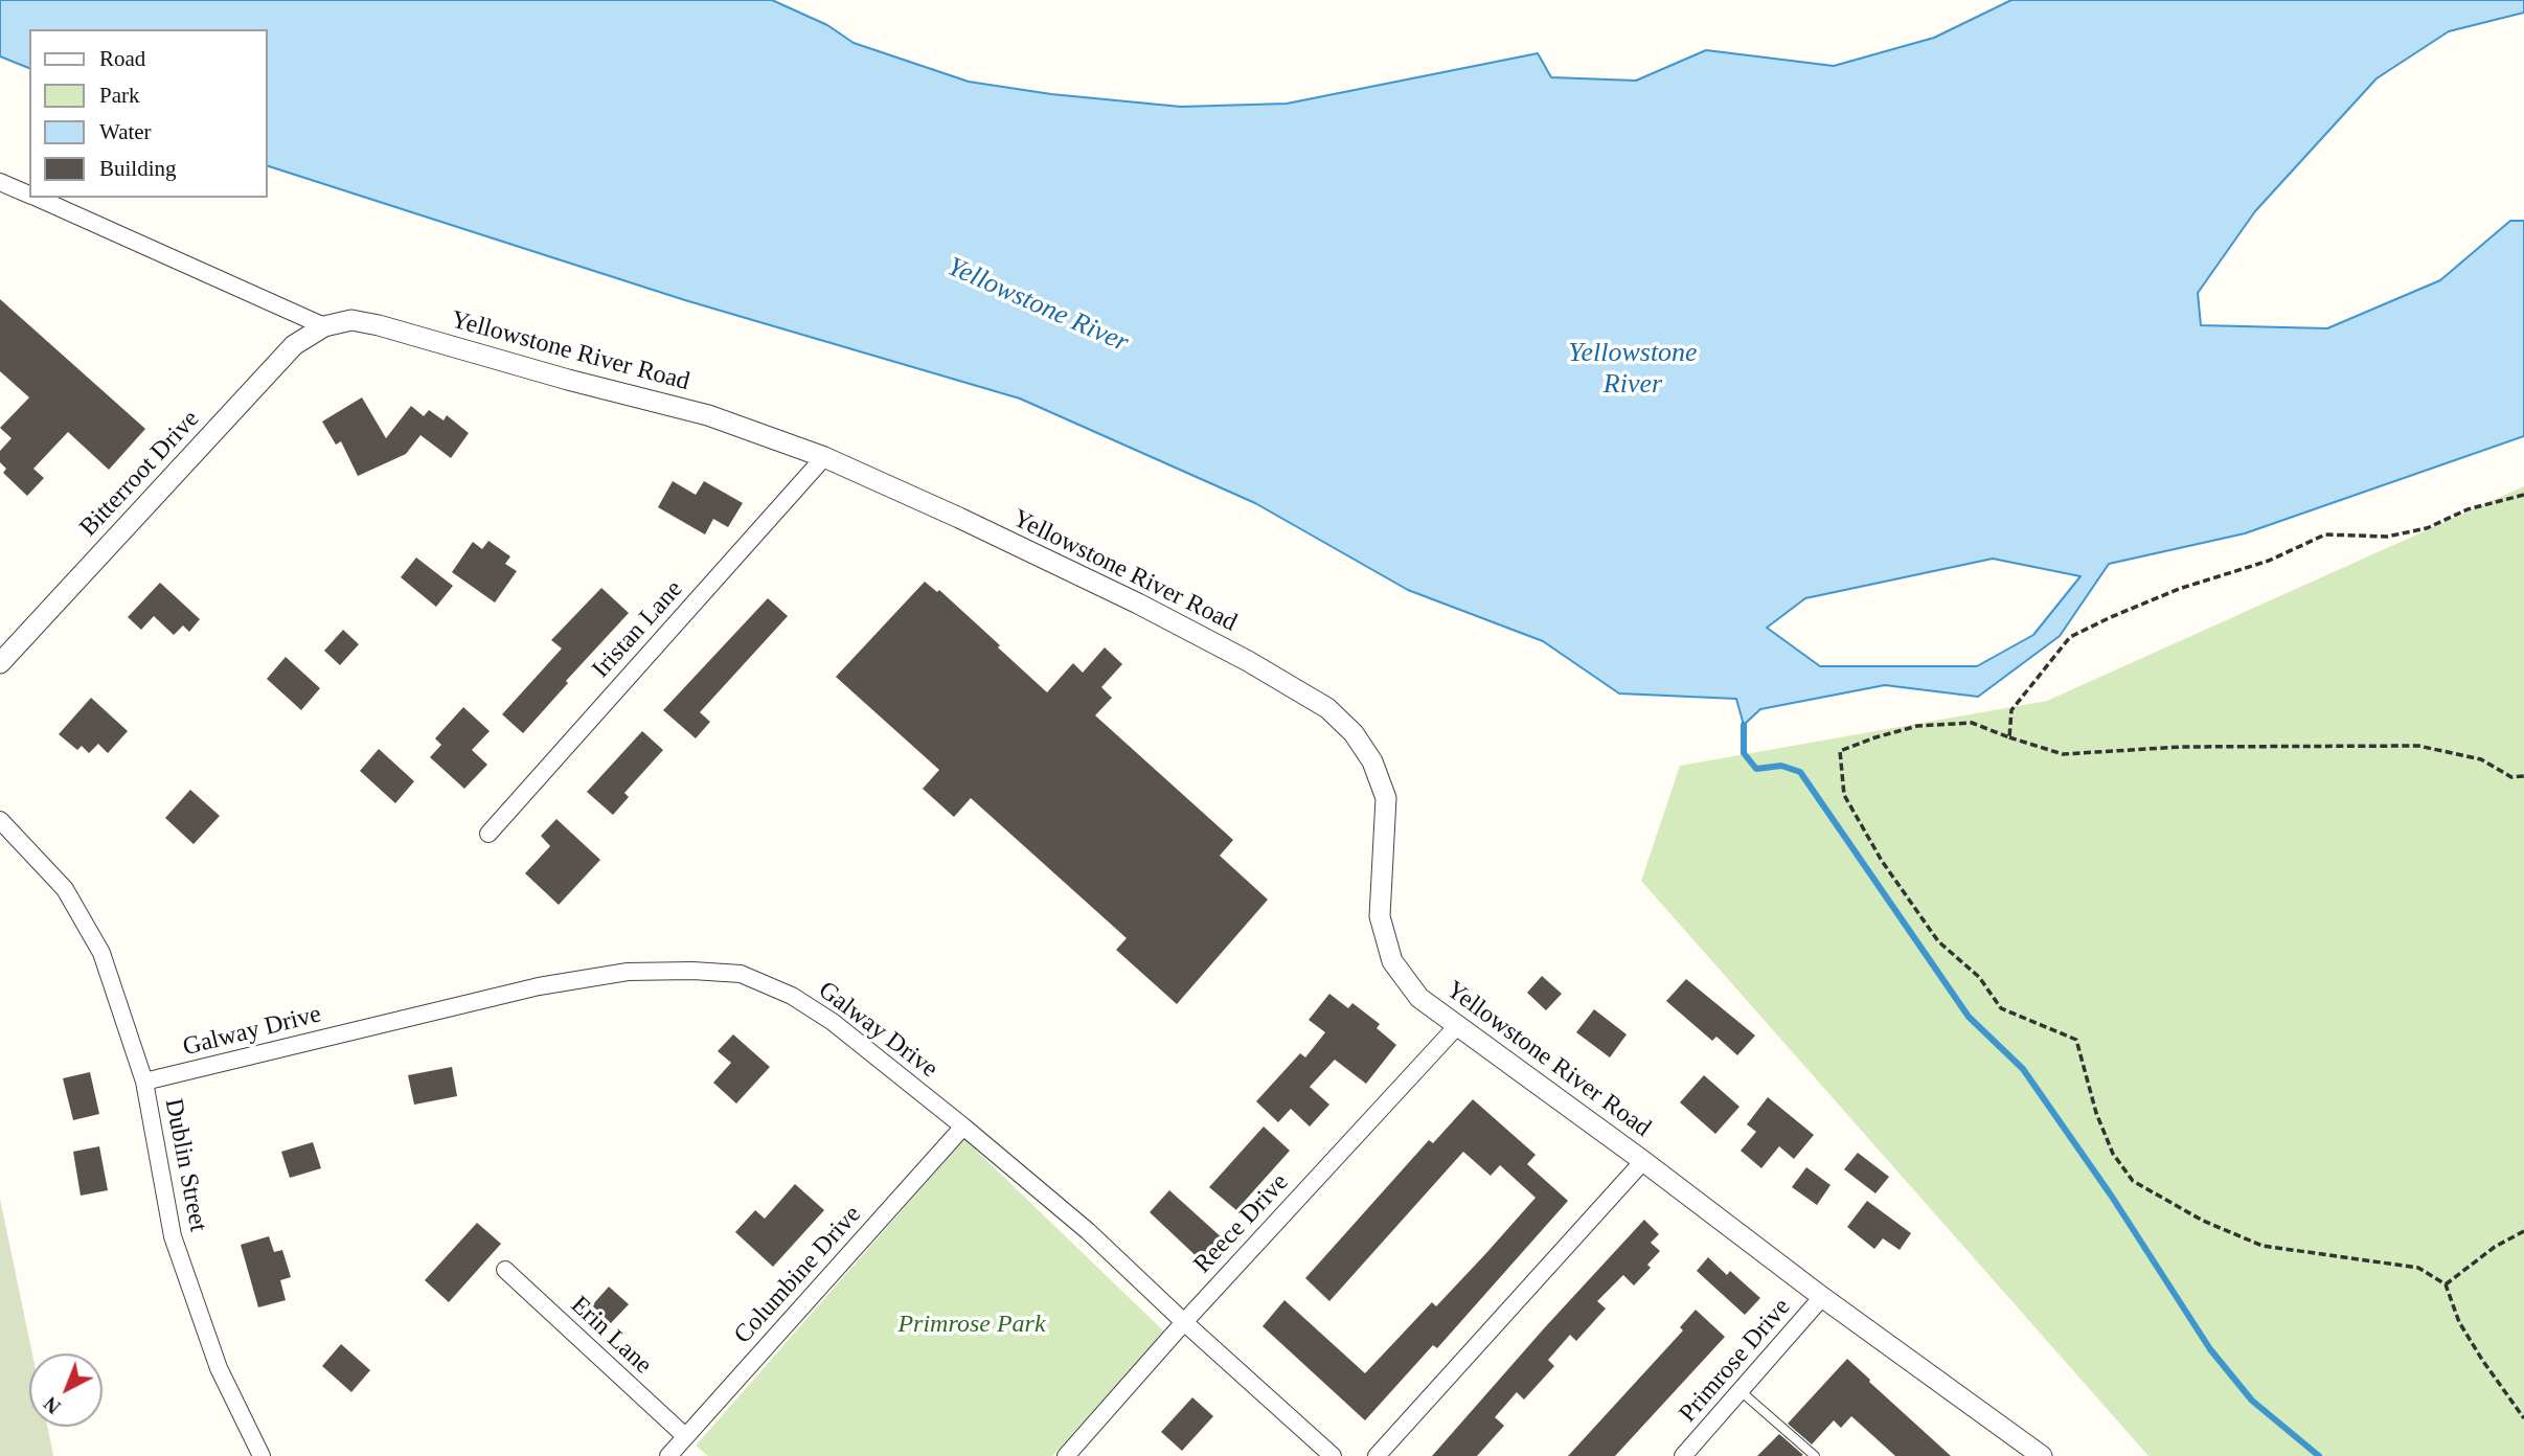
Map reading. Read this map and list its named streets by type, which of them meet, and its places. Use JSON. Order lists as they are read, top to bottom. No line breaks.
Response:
{"streets":{"street":["Yellowstone River Road","Bitterroot Drive","Iristan Lane","Galway Drive","Dublin Street","Reece Drive","Columbine Drive","Erin Lane","Primrose Drive"]},"crossings":[["Yellowstone River Road","Bitterroot Drive"],["Yellowstone River Road","Iristan Lane"],["Yellowstone River Road","Reece Drive"],["Yellowstone River Road","Primrose Drive"],["Galway Drive","Dublin Street"],["Galway Drive","Reece Drive"],["Galway Drive","Columbine Drive"],["Columbine Drive","Erin Lane"]],"water":["Yellowstone River"],"parks":["Primrose Park"],"legend":["Road","Park","Water","Building"],"north":"bottom left"}
